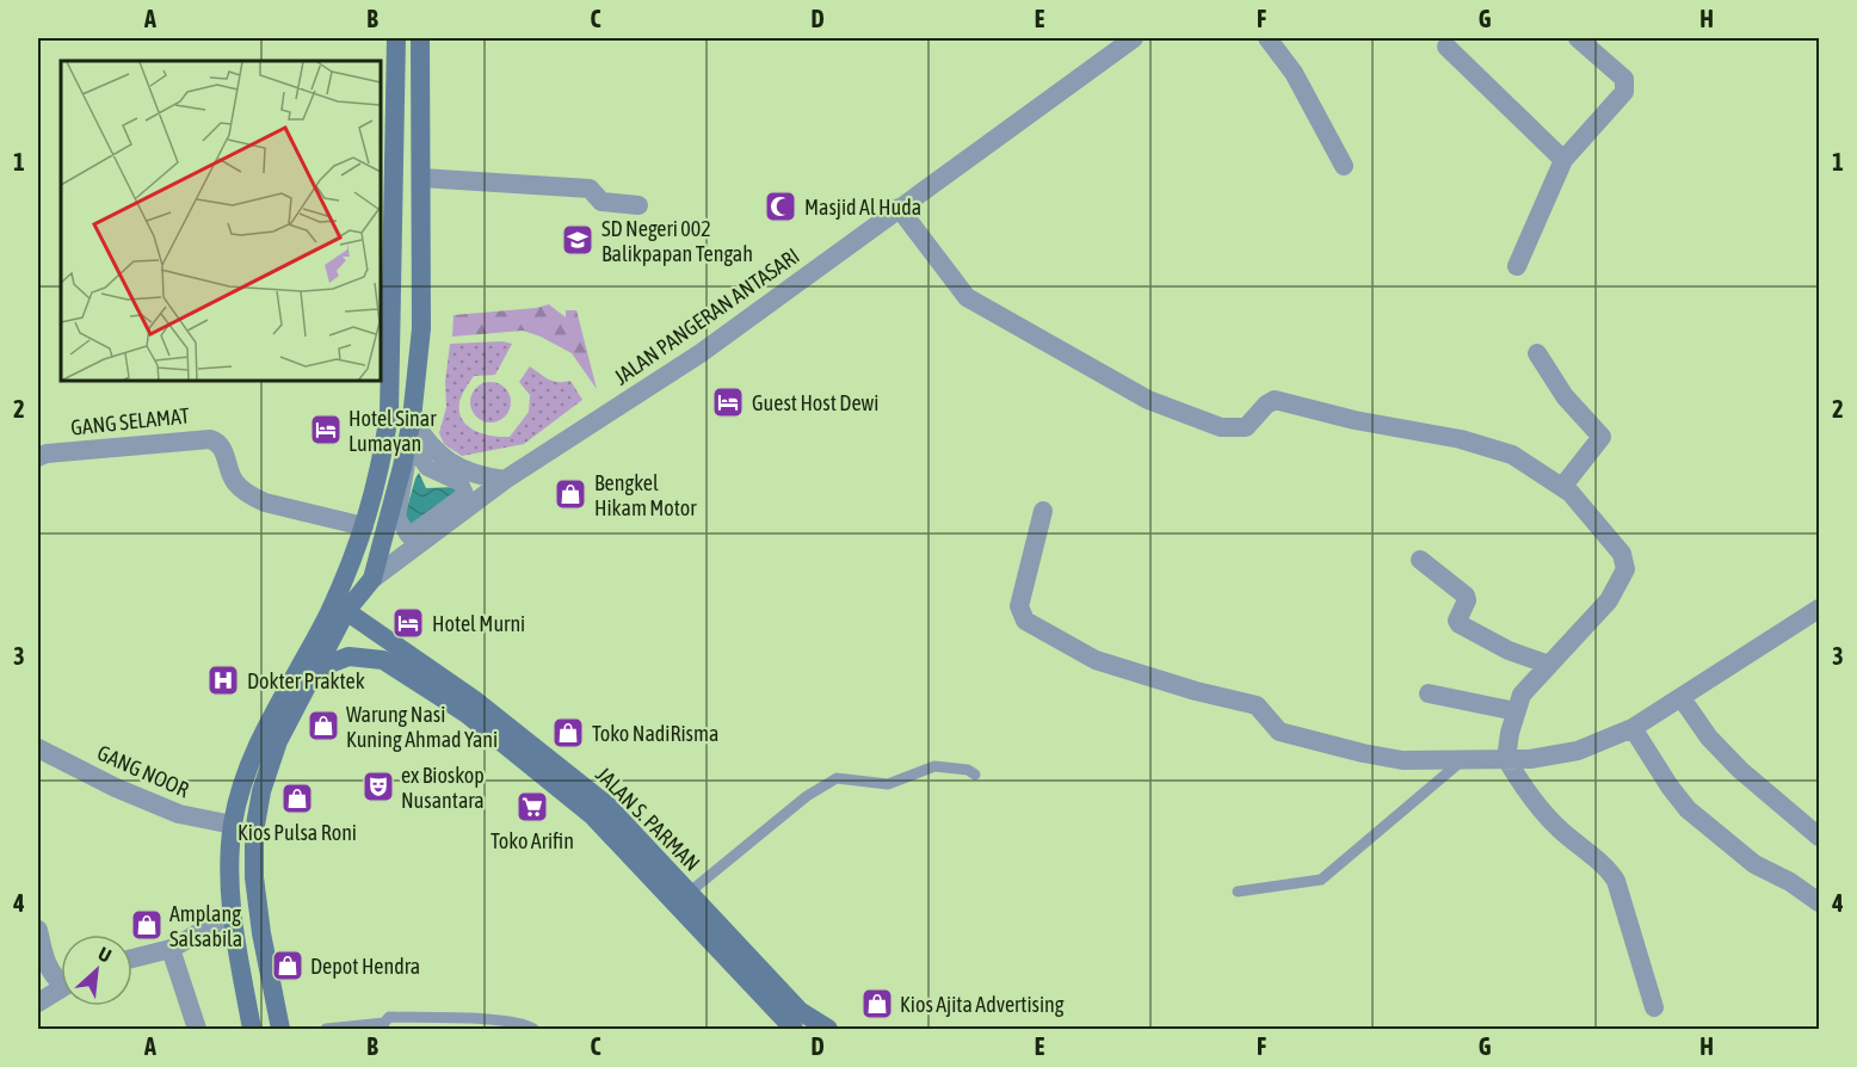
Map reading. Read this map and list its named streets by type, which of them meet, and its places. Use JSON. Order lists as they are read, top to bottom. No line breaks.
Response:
{"streets":{"main road":["JALAN S. PARMAN"],"street":["JALAN PANGERAN ANTASARI","GANG SELAMAT","GANG NOOR"]},"places":{"mosque":["Masjid Al Huda"],"school or university":["SD Negeri 002 Balikpapan Tengah"],"hotel":["Guest Host Dewi","Hotel Sinar Lumayan","Hotel Murni"],"shop":["Bengkel Hikam Motor","Warung Nasi Kuning Ahmad Yani","Toko NadiRisma","Kios Pulsa Roni","Amplang Salsabila","Depot Hendra","Kios Ajita Advertising"],"hospital":["Dokter Praktek"],"theatre":["ex Bioskop Nusantara"],"supermarket":["Toko Arifin"]},"north":"top right","grid":{"columns":["A","B","C","D","E","F","G","H"],"rows":["1","2","3","4"]}}
